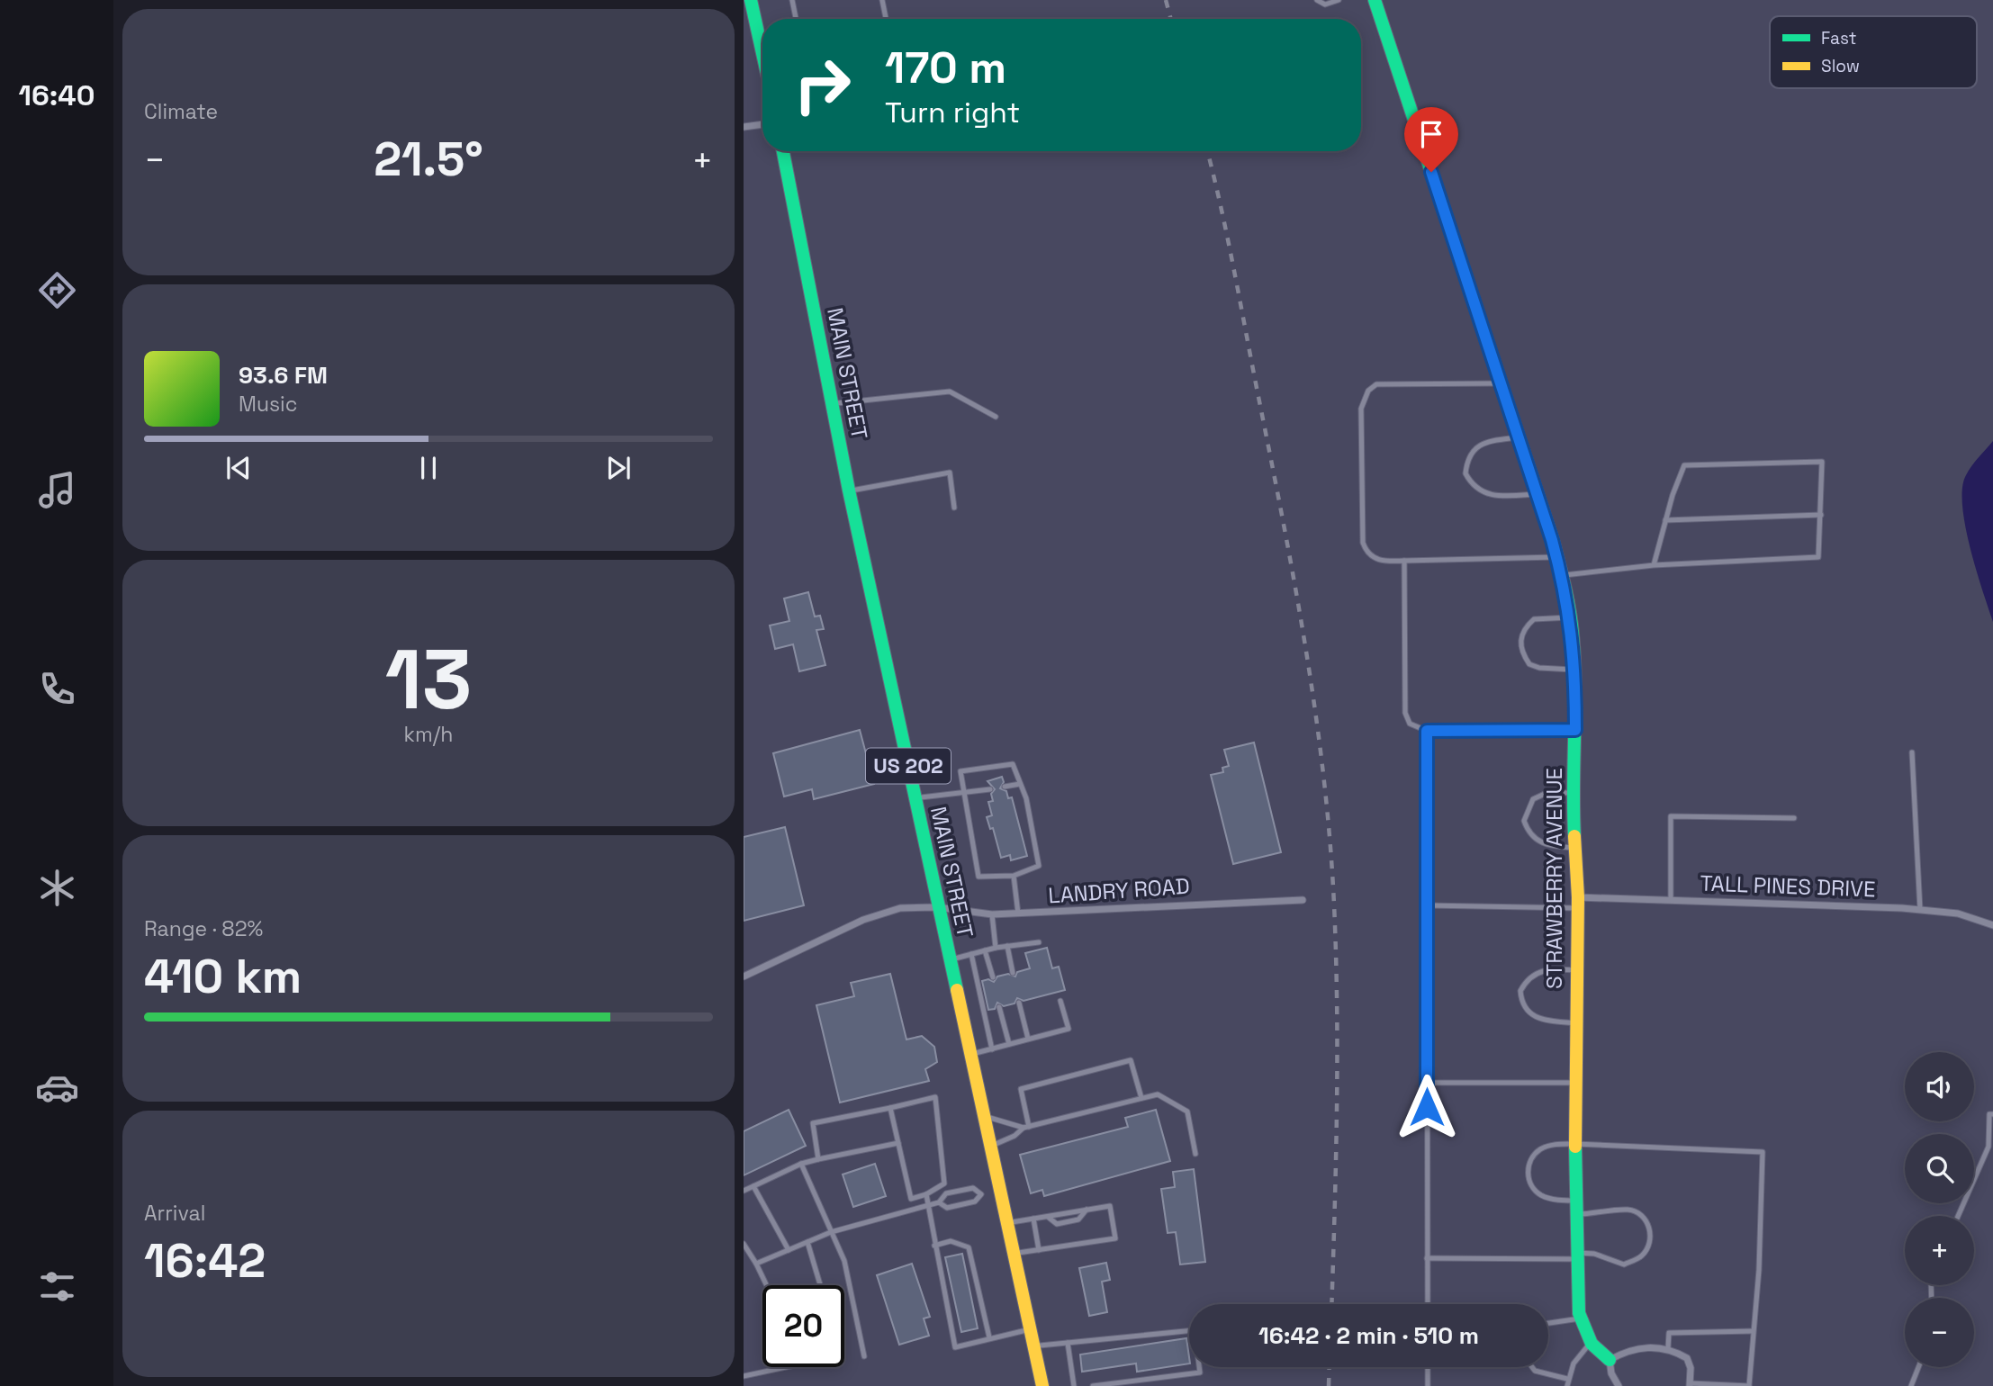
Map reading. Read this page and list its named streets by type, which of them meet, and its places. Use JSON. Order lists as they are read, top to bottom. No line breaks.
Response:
{"streets":{"main road":["MAIN STREET","US 202","STRAWBERRY AVENUE"],"street":["TALL PINES DRIVE","LANDRY ROAD"]},"crossings":[["MAIN STREET","LANDRY ROAD"],["STRAWBERRY AVENUE","TALL PINES DRIVE"]],"legend":["Fast","Slow"],"page":{"tabs":"16:40","tile":["Climate",["13","km/h"],["Range · 82%","410 km"],["Arrival","16:42"]],"turn":["170 m","Turn right"],"heat":["−","21.5°","+"],"song":["93.6 FM","Music"],"map_buttons":["+","−"],"limit":"20","trip":"16:42 · 2 min · 510 m"}}
